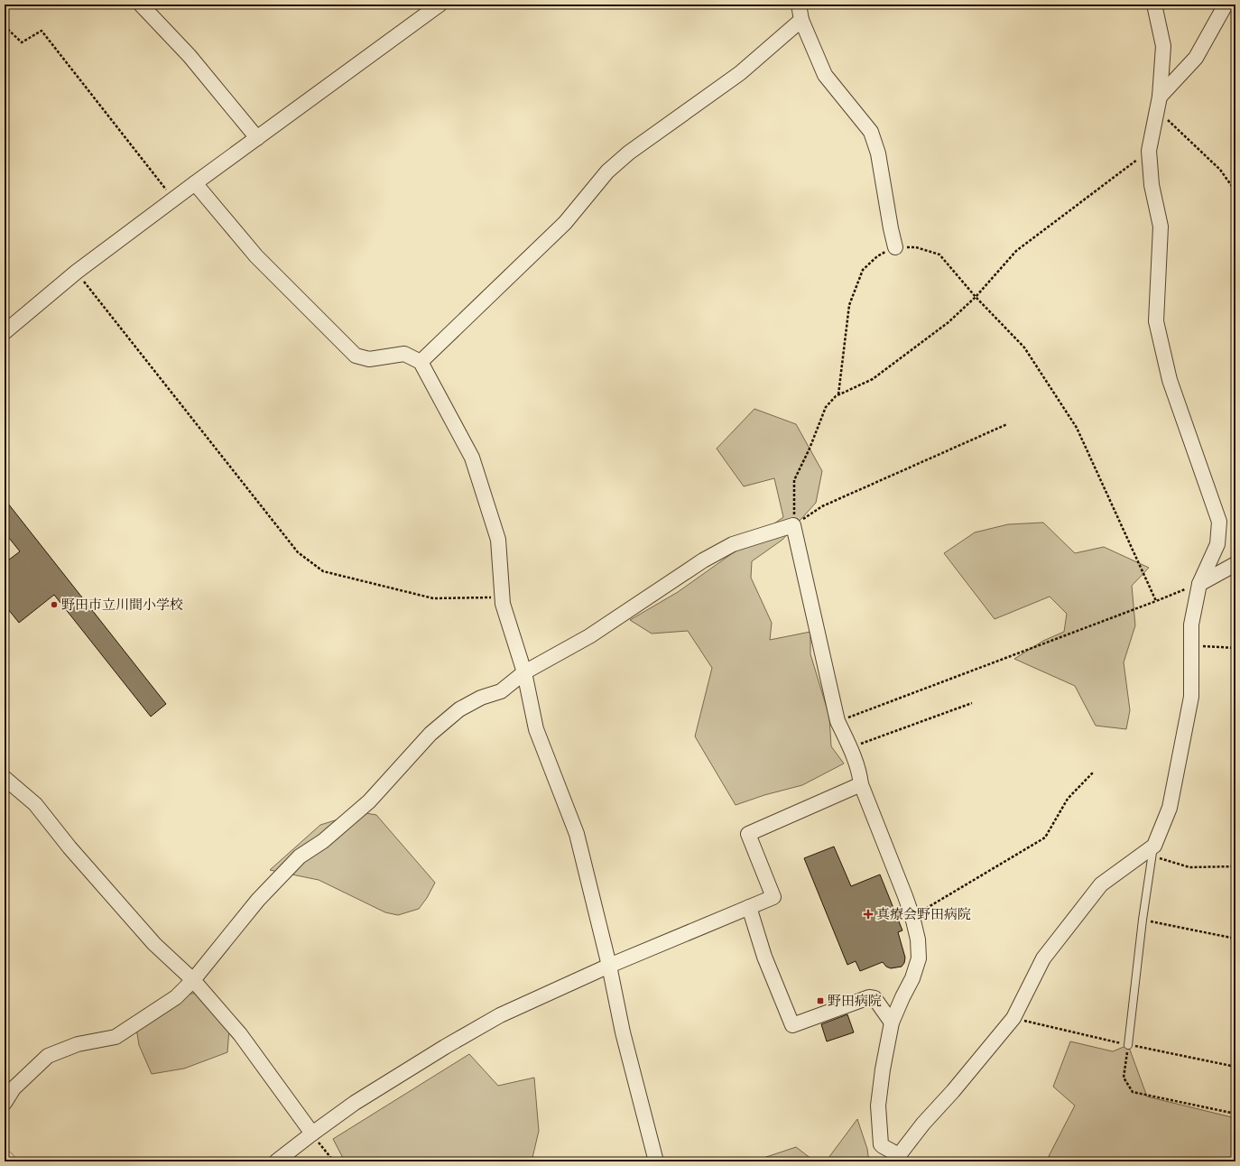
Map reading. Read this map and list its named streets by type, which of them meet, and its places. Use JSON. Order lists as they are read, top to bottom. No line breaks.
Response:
{"places":{"other":["野田市立川間小学校"],"health":["真療会野田病院"],"transit":["野田病院"]}}
